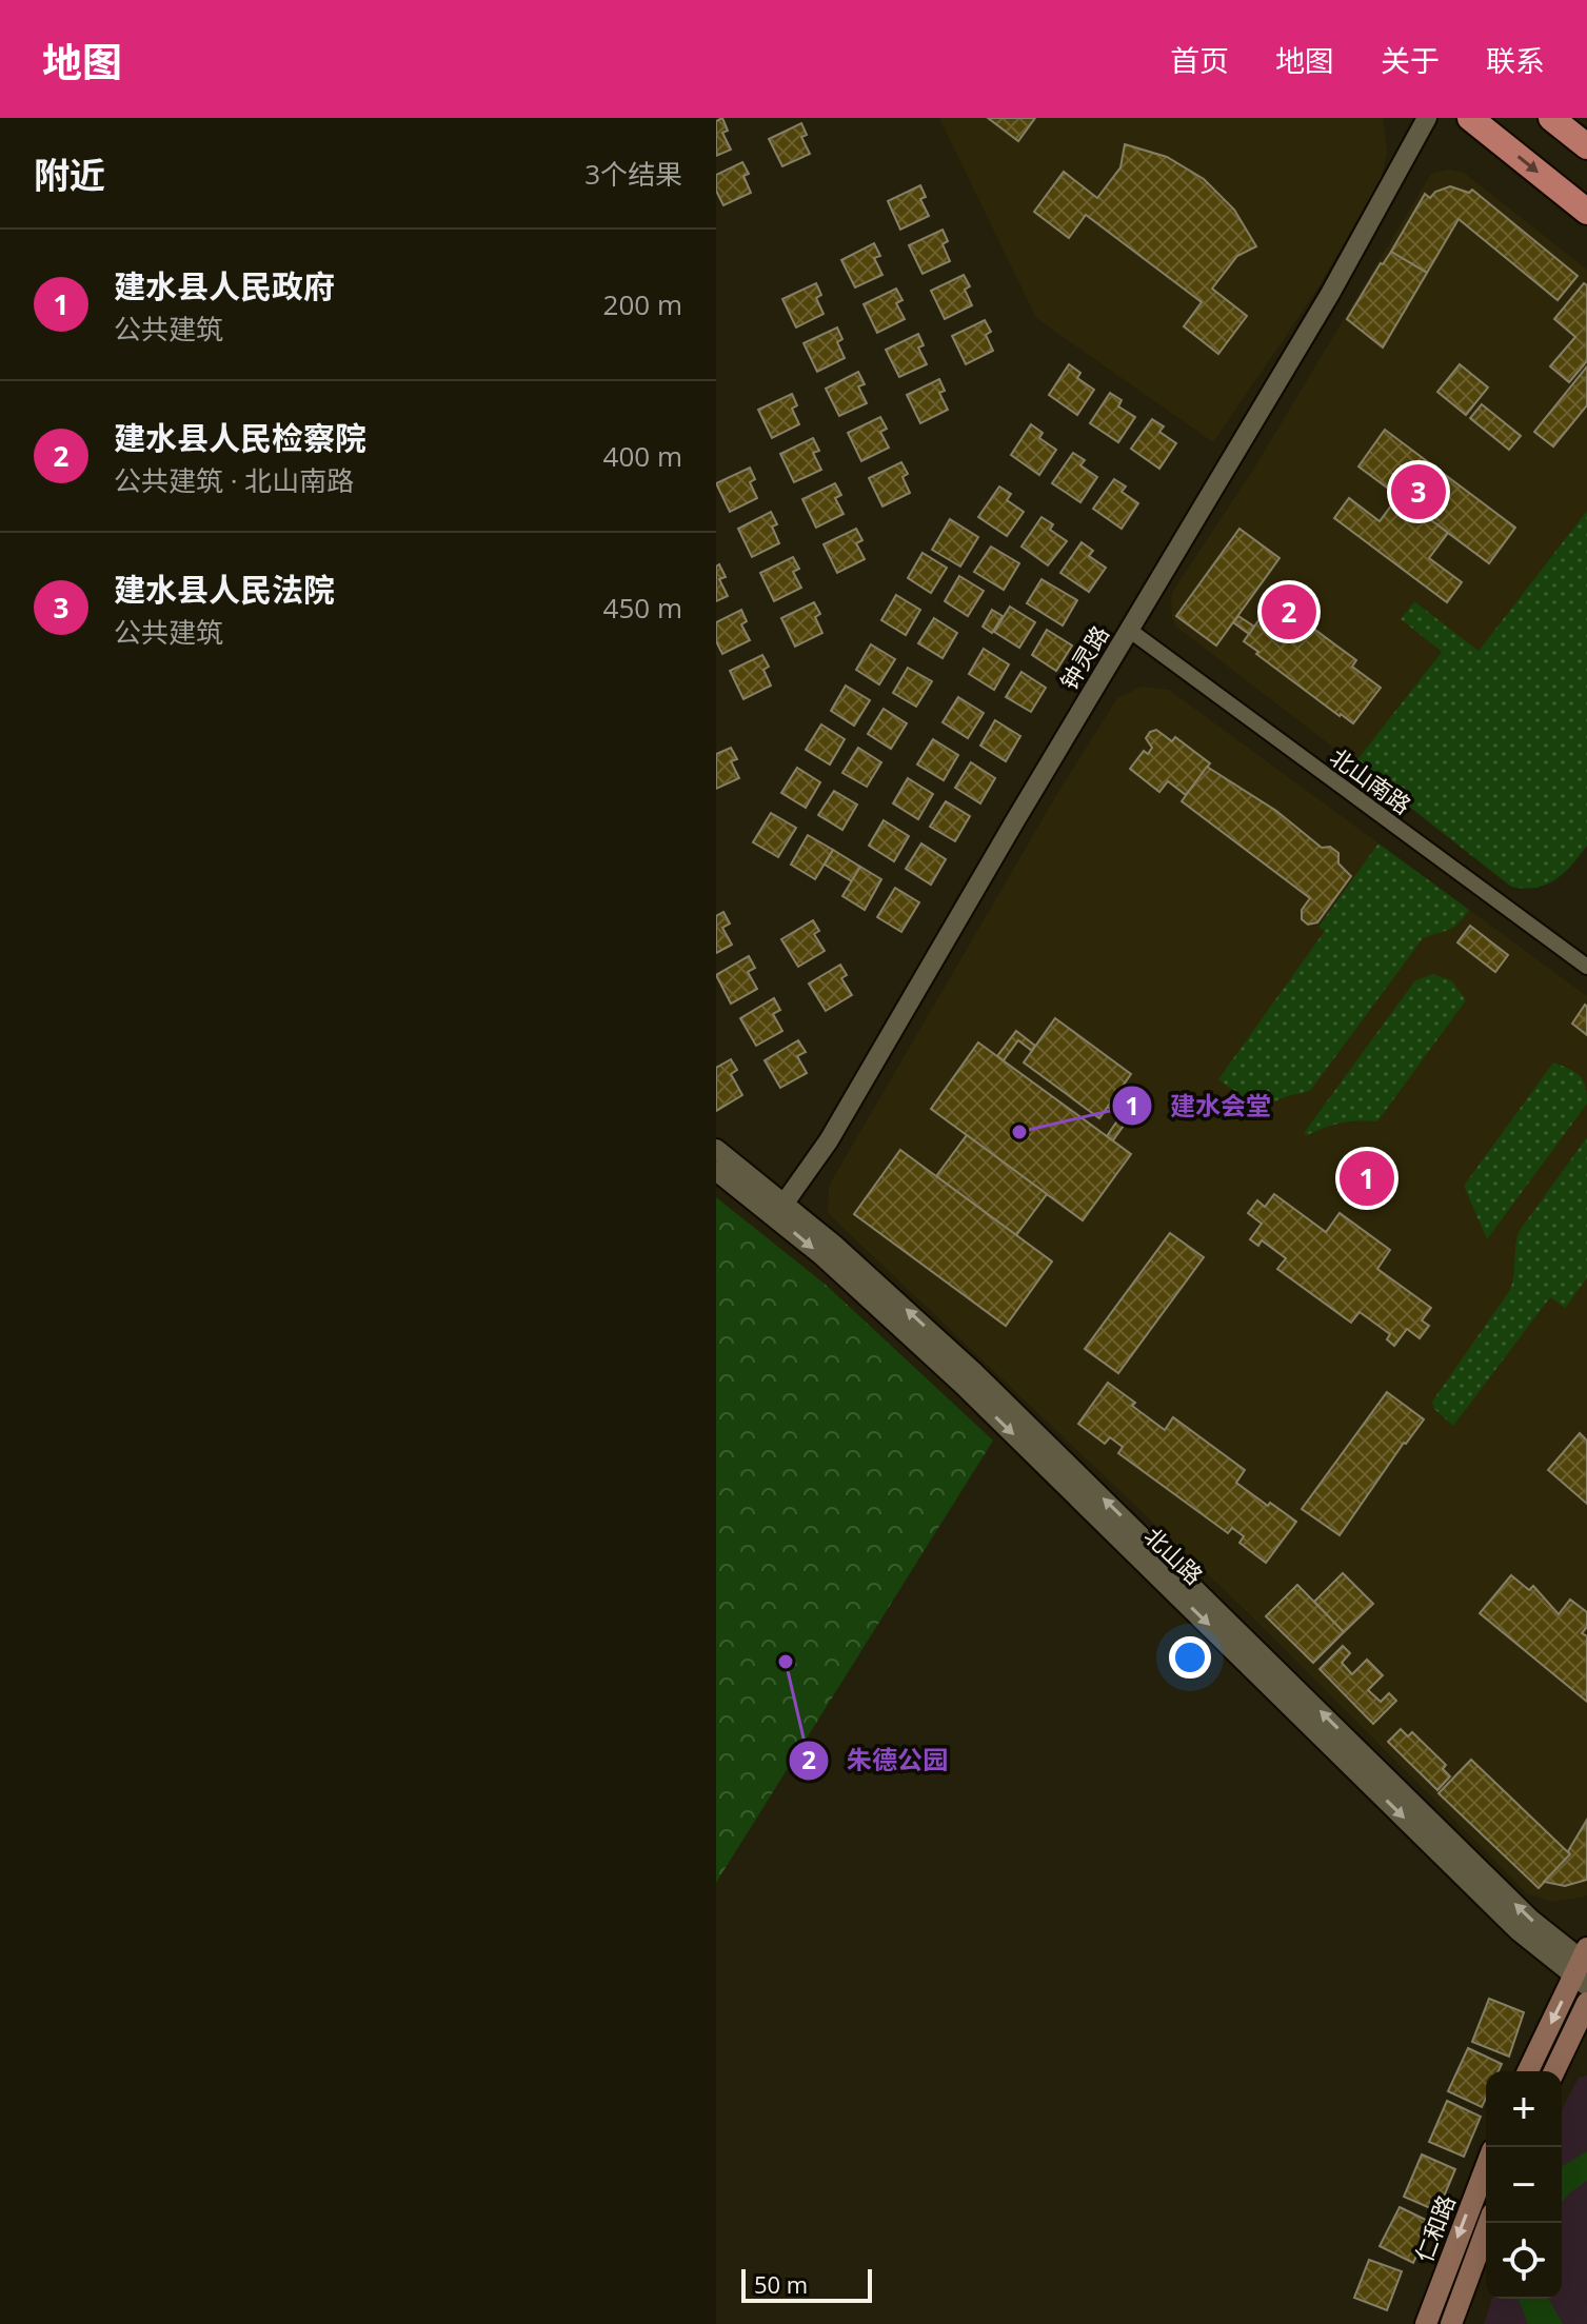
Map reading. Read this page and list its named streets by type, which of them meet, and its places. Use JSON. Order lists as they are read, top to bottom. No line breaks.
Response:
{"streets":{"main road":["仁和路"],"street":["钟灵路","北山南路","北山路"]},"crossings":[["钟灵路","北山南路"],["钟灵路","北山路"]],"places":["建水会堂","朱德公园"],"scale_bar":"50 m","page":{"header":"地图","nav":["首页","地图","关于","联系"],"heading":["附近","3个结果"],"list":[{"mark":"1","name":"建水县人民政府","note":"公共建筑","value":"200 m"},{"mark":"2","name":"建水县人民检察院","note":"公共建筑 · 北山南路","value":"400 m"},{"mark":"3","name":"建水县人民法院","note":"公共建筑","value":"450 m"}],"pins":["3","2","1"],"map_buttons":["+","−"],"scale":"50 m"}}
